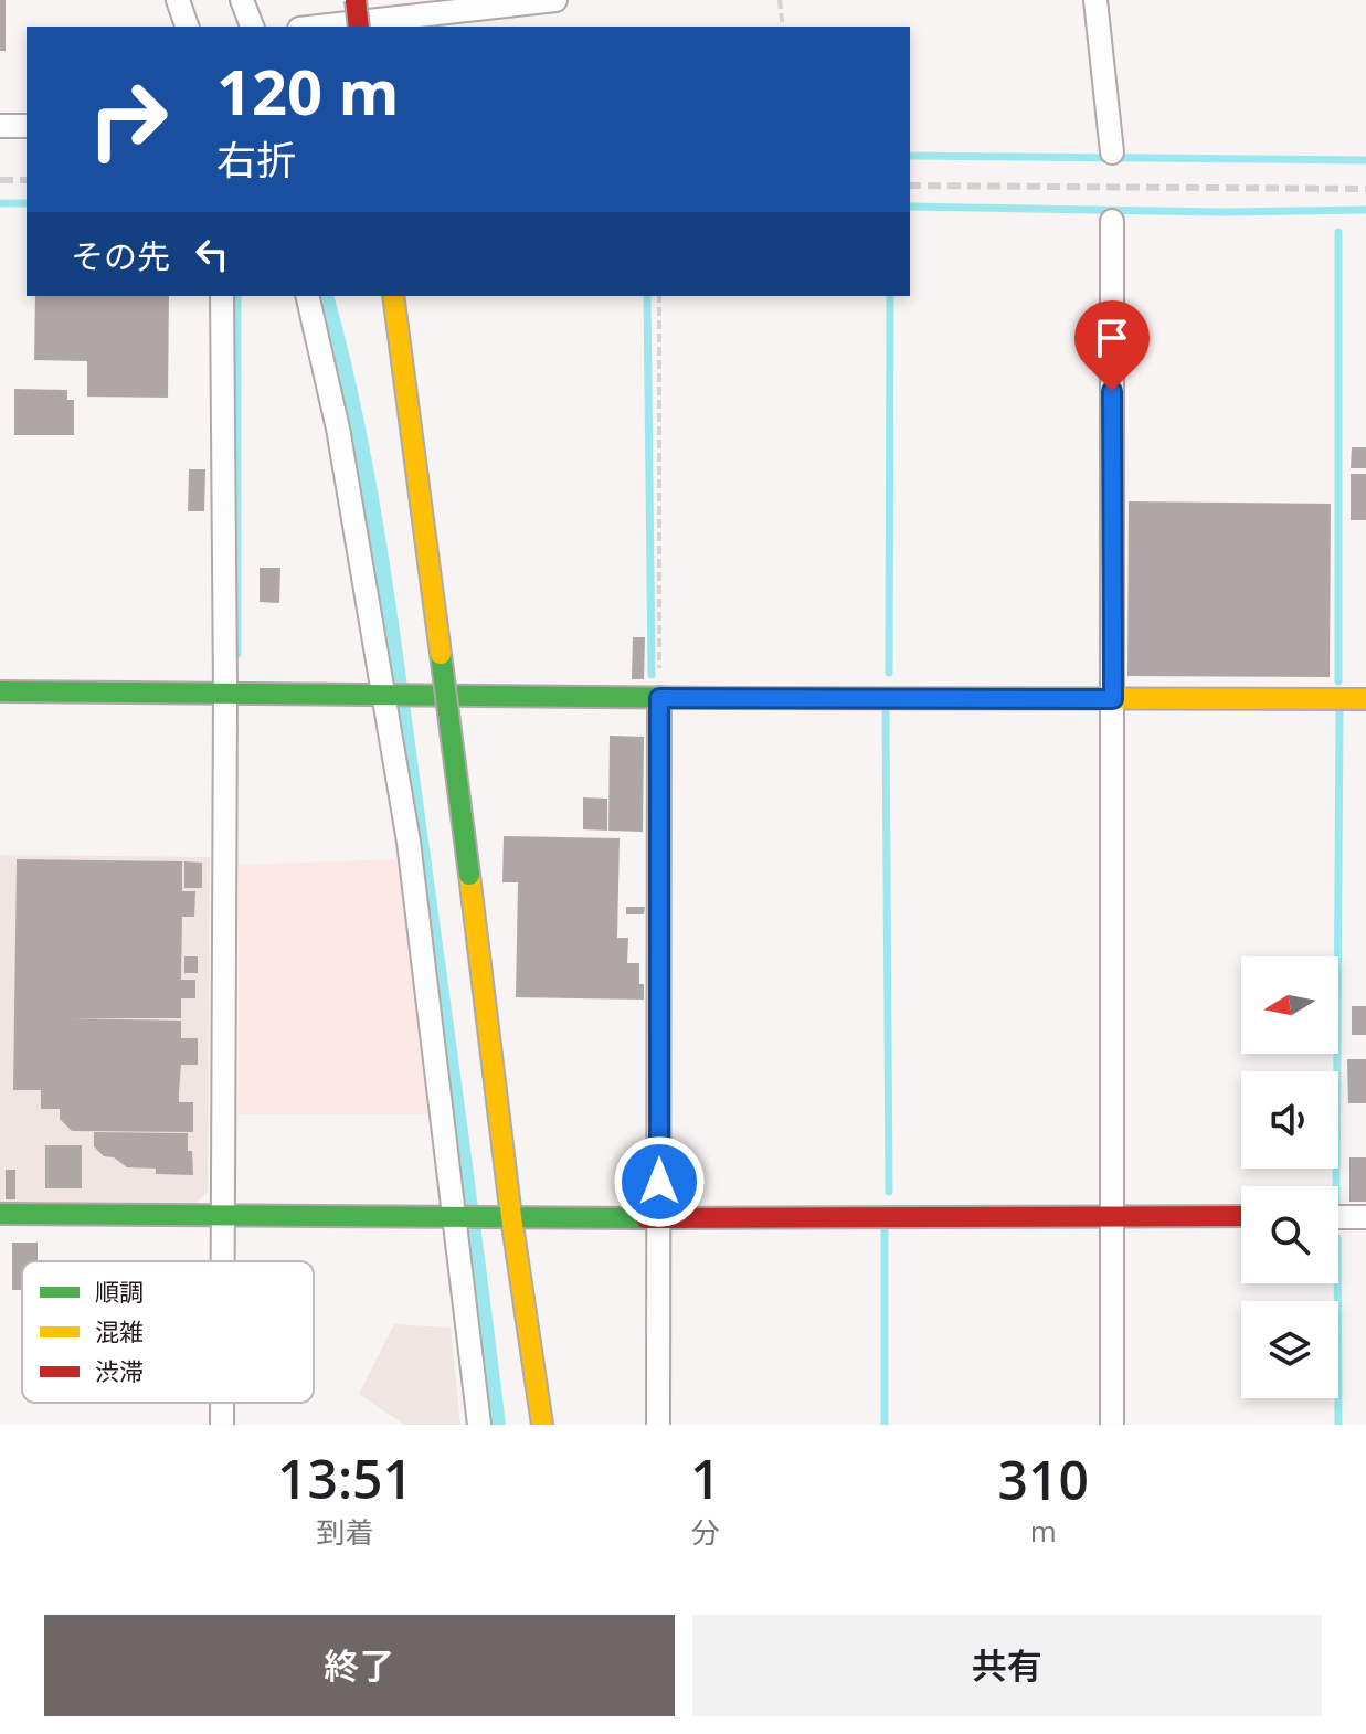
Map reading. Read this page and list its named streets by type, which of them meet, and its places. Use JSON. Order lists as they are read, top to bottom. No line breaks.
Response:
{"legend":["順調","混雑","渋滞"],"north":"left","page":{"turn":["120 m","右折"],"then":"その先","eta":["13:51","到着","1","分","310","m"],"buttons":["終了","共有"]}}
